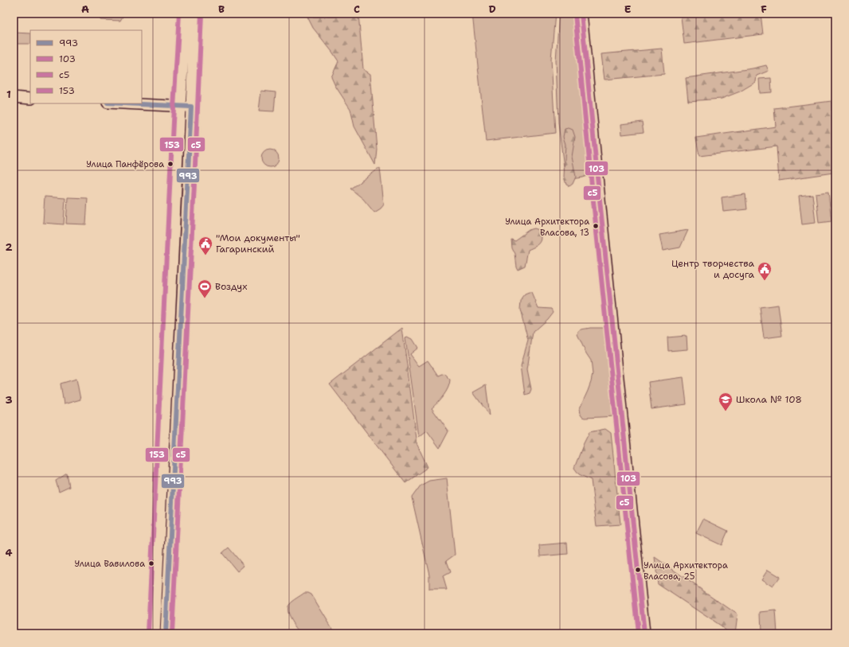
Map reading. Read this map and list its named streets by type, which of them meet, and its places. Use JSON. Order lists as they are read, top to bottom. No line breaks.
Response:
{"places":{"other":["Улица Панфёрова","Улица Архитектора Власова, 13","Улица Вавилова","Улица Архитектора Власова, 25"],"public building":["\"Мои документы\" Гагаринский","Центр творчества и досуга"],"sports":["Воздух"],"school or university":["Школа № 108"]},"lines":["transit line 103","transit line с5","transit line 153","transit line 993"],"legend":["993","103","с5","153"],"grid":{"columns":["A","B","C","D","E","F"],"rows":["1","2","3","4"]}}
